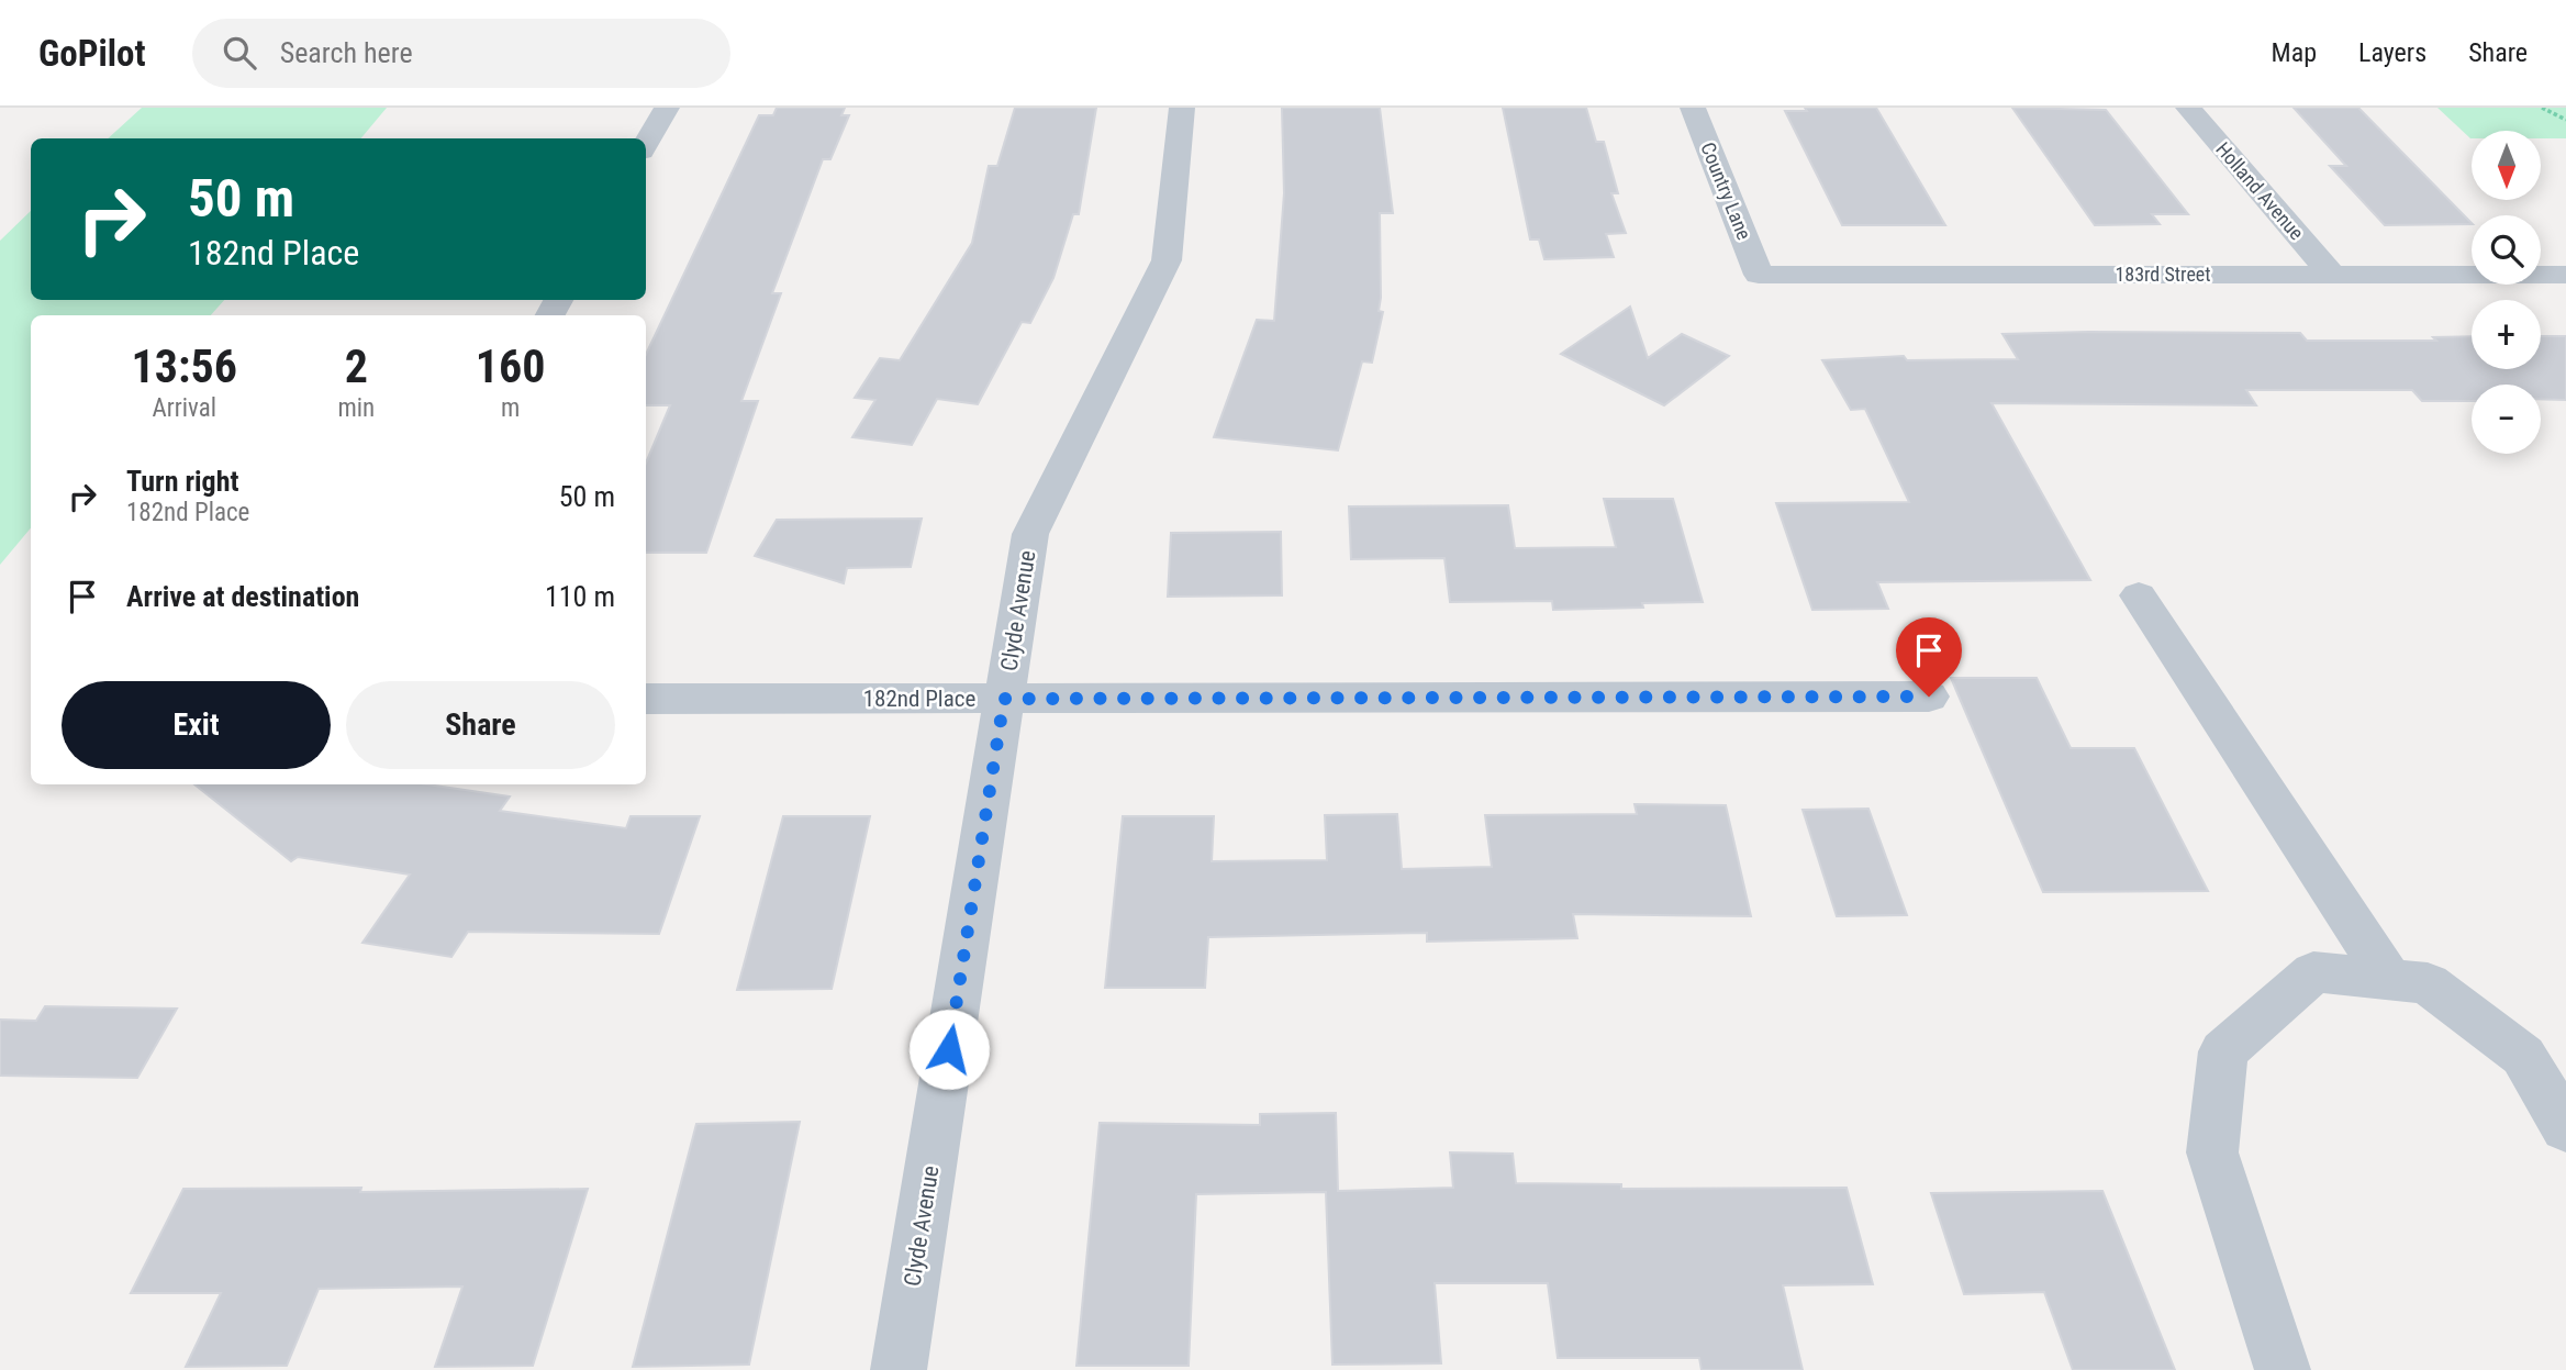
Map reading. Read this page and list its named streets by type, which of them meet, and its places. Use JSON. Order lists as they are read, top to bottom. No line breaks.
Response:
{"streets":{"street":["Country Lane","Holland Avenue","183rd Street","Clyde Avenue","182nd Place"]},"crossings":[["Country Lane","183rd Street"],["Holland Avenue","183rd Street"],["Clyde Avenue","182nd Place"]],"north":"bottom","page":{"header":"GoPilot","search":"Search here","nav":["Map","Layers","Share"],"map_buttons":["+","−"],"turn":["50 m","182nd Place"],"eta":["13:56","Arrival","2","min","160","m"],"list":[{"name":"Turn right","note":"182nd Place","value":"50 m"},{"name":"Arrive at destination","value":"110 m"}],"buttons":["Exit","Share"]}}
